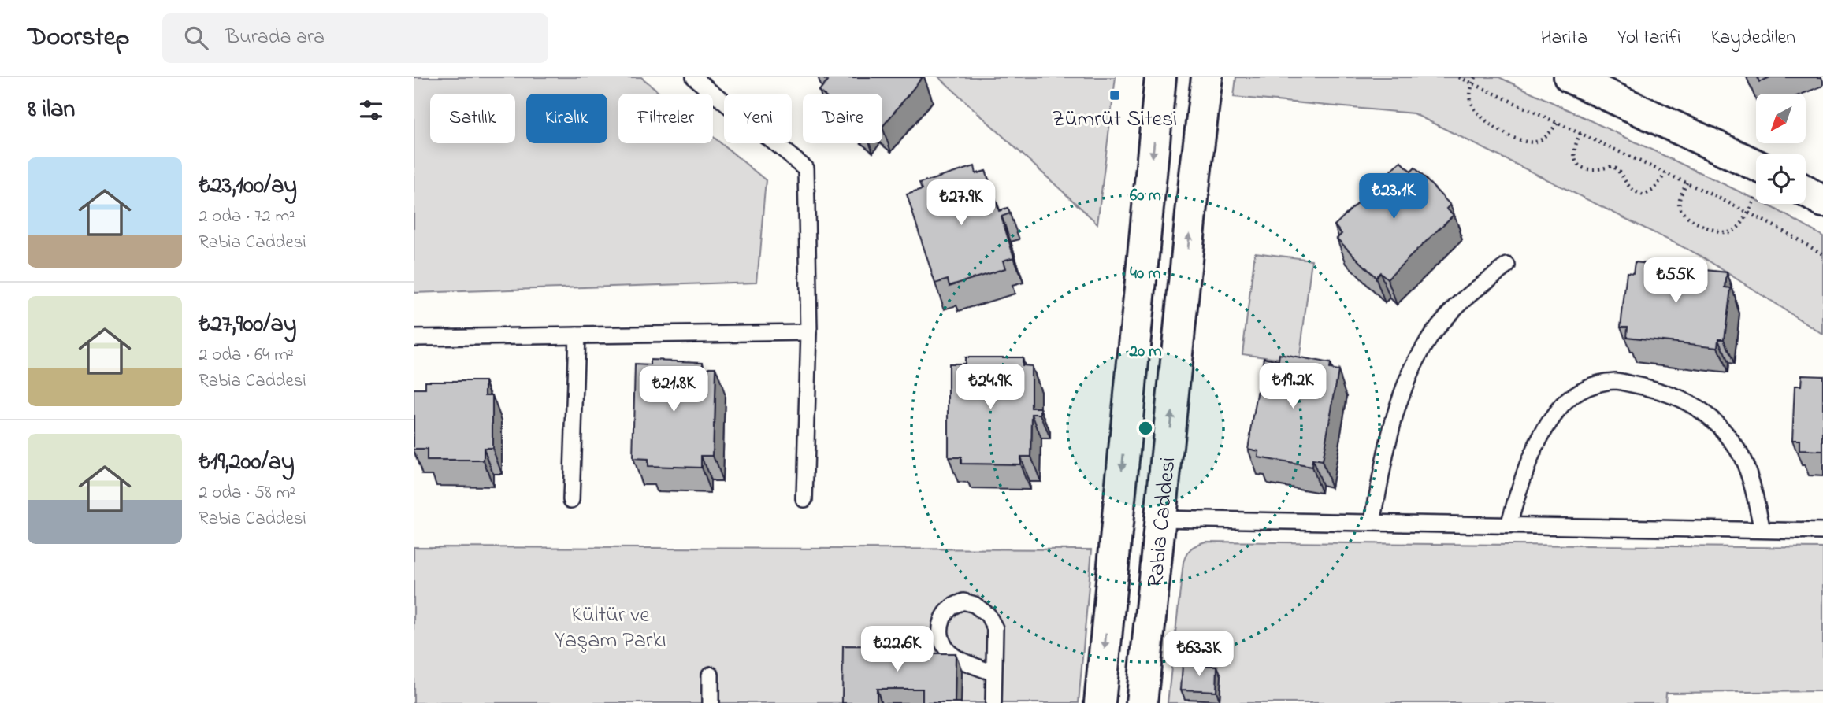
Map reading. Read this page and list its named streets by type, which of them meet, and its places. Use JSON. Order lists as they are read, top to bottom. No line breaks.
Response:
{"streets":{"street":["Rabia Caddesi"]},"parks":["Kültür ve Yaşam Parkı"],"places":{"transit":["Zümrüt Sitesi"]},"north":"bottom left","page":{"header":"Doorstep","search":"Burada ara","nav":["Harita","Yol tarifi","Kaydedilen"],"heading":"8 ilan","chip":["Satılık","Kiralık","Filtreler","Yeni","Daire"],"list":[{"name":"₺23,100/ay","note":"2 oda · 72 m² · Rabia Caddesi"},{"name":"₺27,900/ay","note":"2 oda · 64 m² · Rabia Caddesi"},{"name":"₺19,200/ay","note":"2 oda · 58 m² · Rabia Caddesi"}],"price":["₺23.1K","₺27.9K","₺55K","₺19.2K","₺24.9K","₺21.8K","₺22.6K","₺63.3K"]},"rings":["60 m","40 m","20 m"]}
